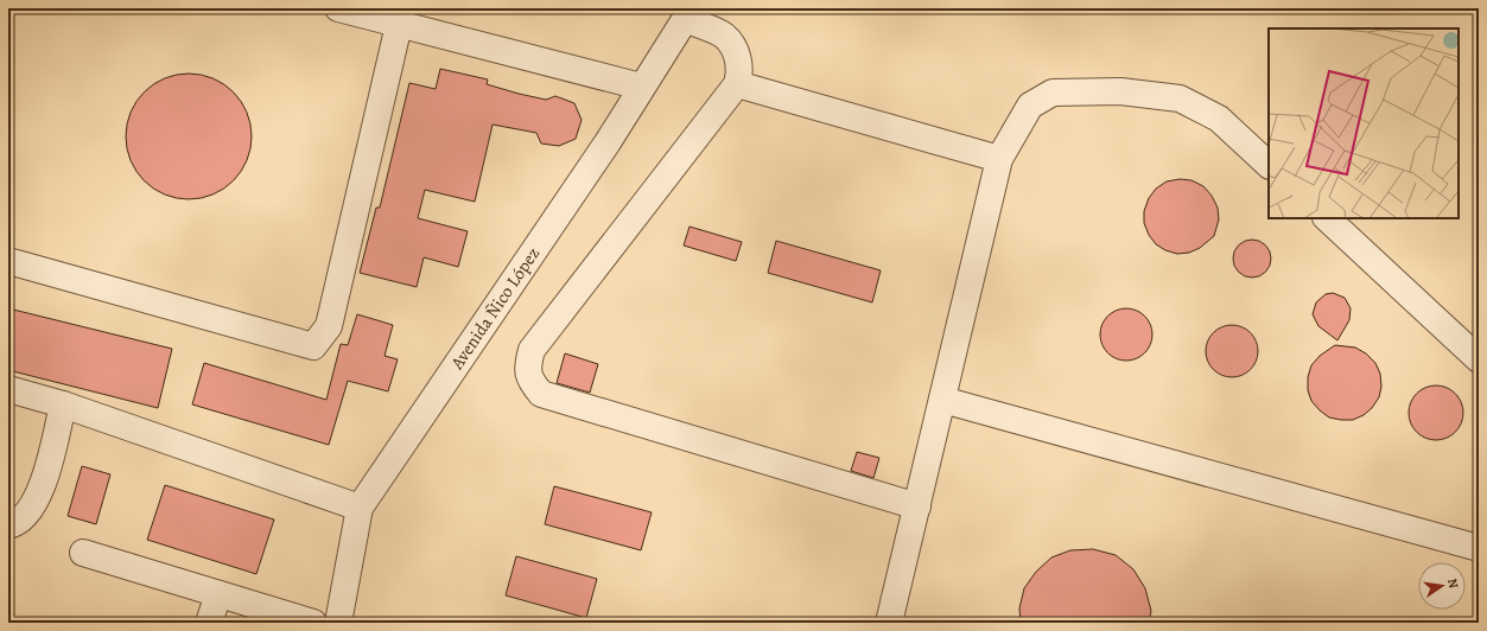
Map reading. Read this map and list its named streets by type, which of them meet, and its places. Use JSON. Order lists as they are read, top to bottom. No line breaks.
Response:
{"streets":{"street":["Avenida Ñico López"]},"north":"right"}
